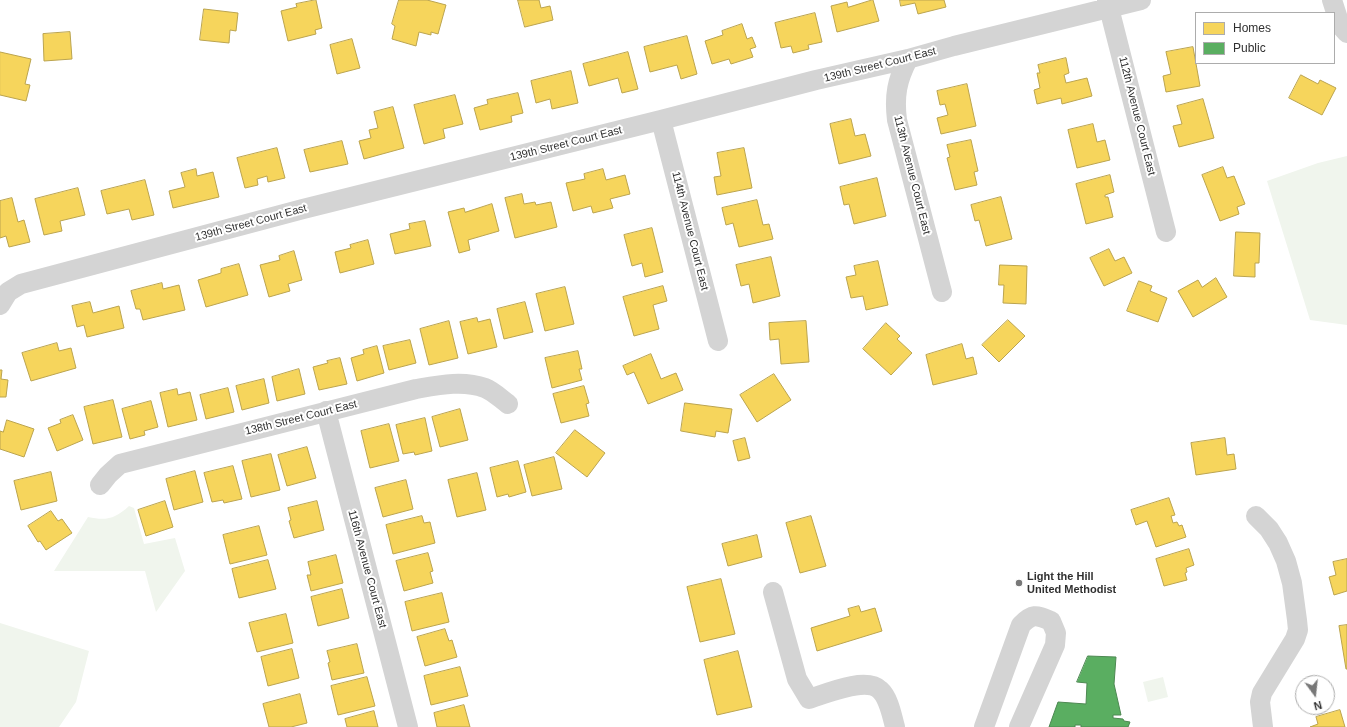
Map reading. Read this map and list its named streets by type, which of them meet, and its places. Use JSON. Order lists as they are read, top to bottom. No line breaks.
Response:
{"streets":{"street":["139th Street Court East","112th Avenue Court East","113th Avenue Court East","114th Avenue Court East","138th Street Court East","116th Avenue Court East"]},"crossings":[["139th Street Court East","112th Avenue Court East"],["139th Street Court East","113th Avenue Court East"],["139th Street Court East","114th Avenue Court East"],["138th Street Court East","116th Avenue Court East"]],"places":["Light the Hill United Methodist"],"legend":["Homes","Public"],"north":"bottom"}
